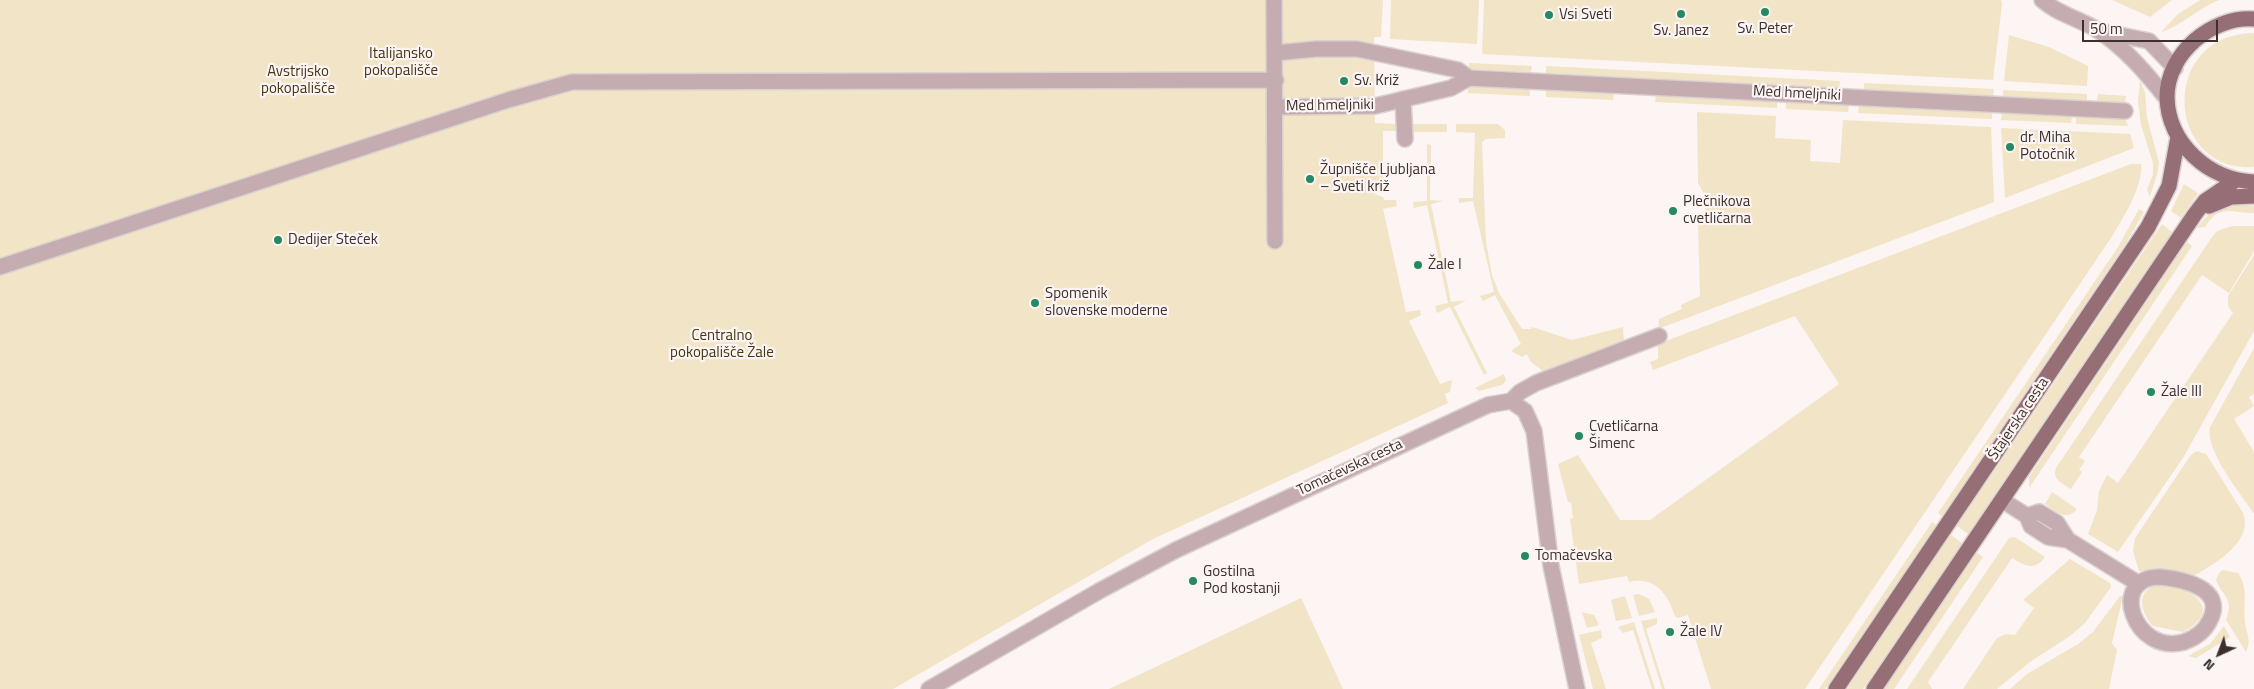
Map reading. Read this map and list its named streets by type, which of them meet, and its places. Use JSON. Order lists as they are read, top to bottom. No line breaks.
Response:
{"streets":{"main road":["Štajerska cesta"],"street":["Med hmeljniki","Tomačevska cesta"]},"parks":["Italijansko pokopališče","Avstrijsko pokopališče","Centralno pokopališče Žale"],"places":["Sv. Peter","Sv. Janez","Vsi Sveti","Sv. Križ","dr. Miha Potočnik","Župnišče Ljubljana – Sveti križ","Plečnikova cvetličarna","Dedijer Steček","Žale I","Spomenik slovenske moderne","Žale III","Cvetličarna Šimenc","Tomačevska","Gostilna Pod kostanji","Žale IV"],"scale_bar":"50 m","north":"bottom left"}
